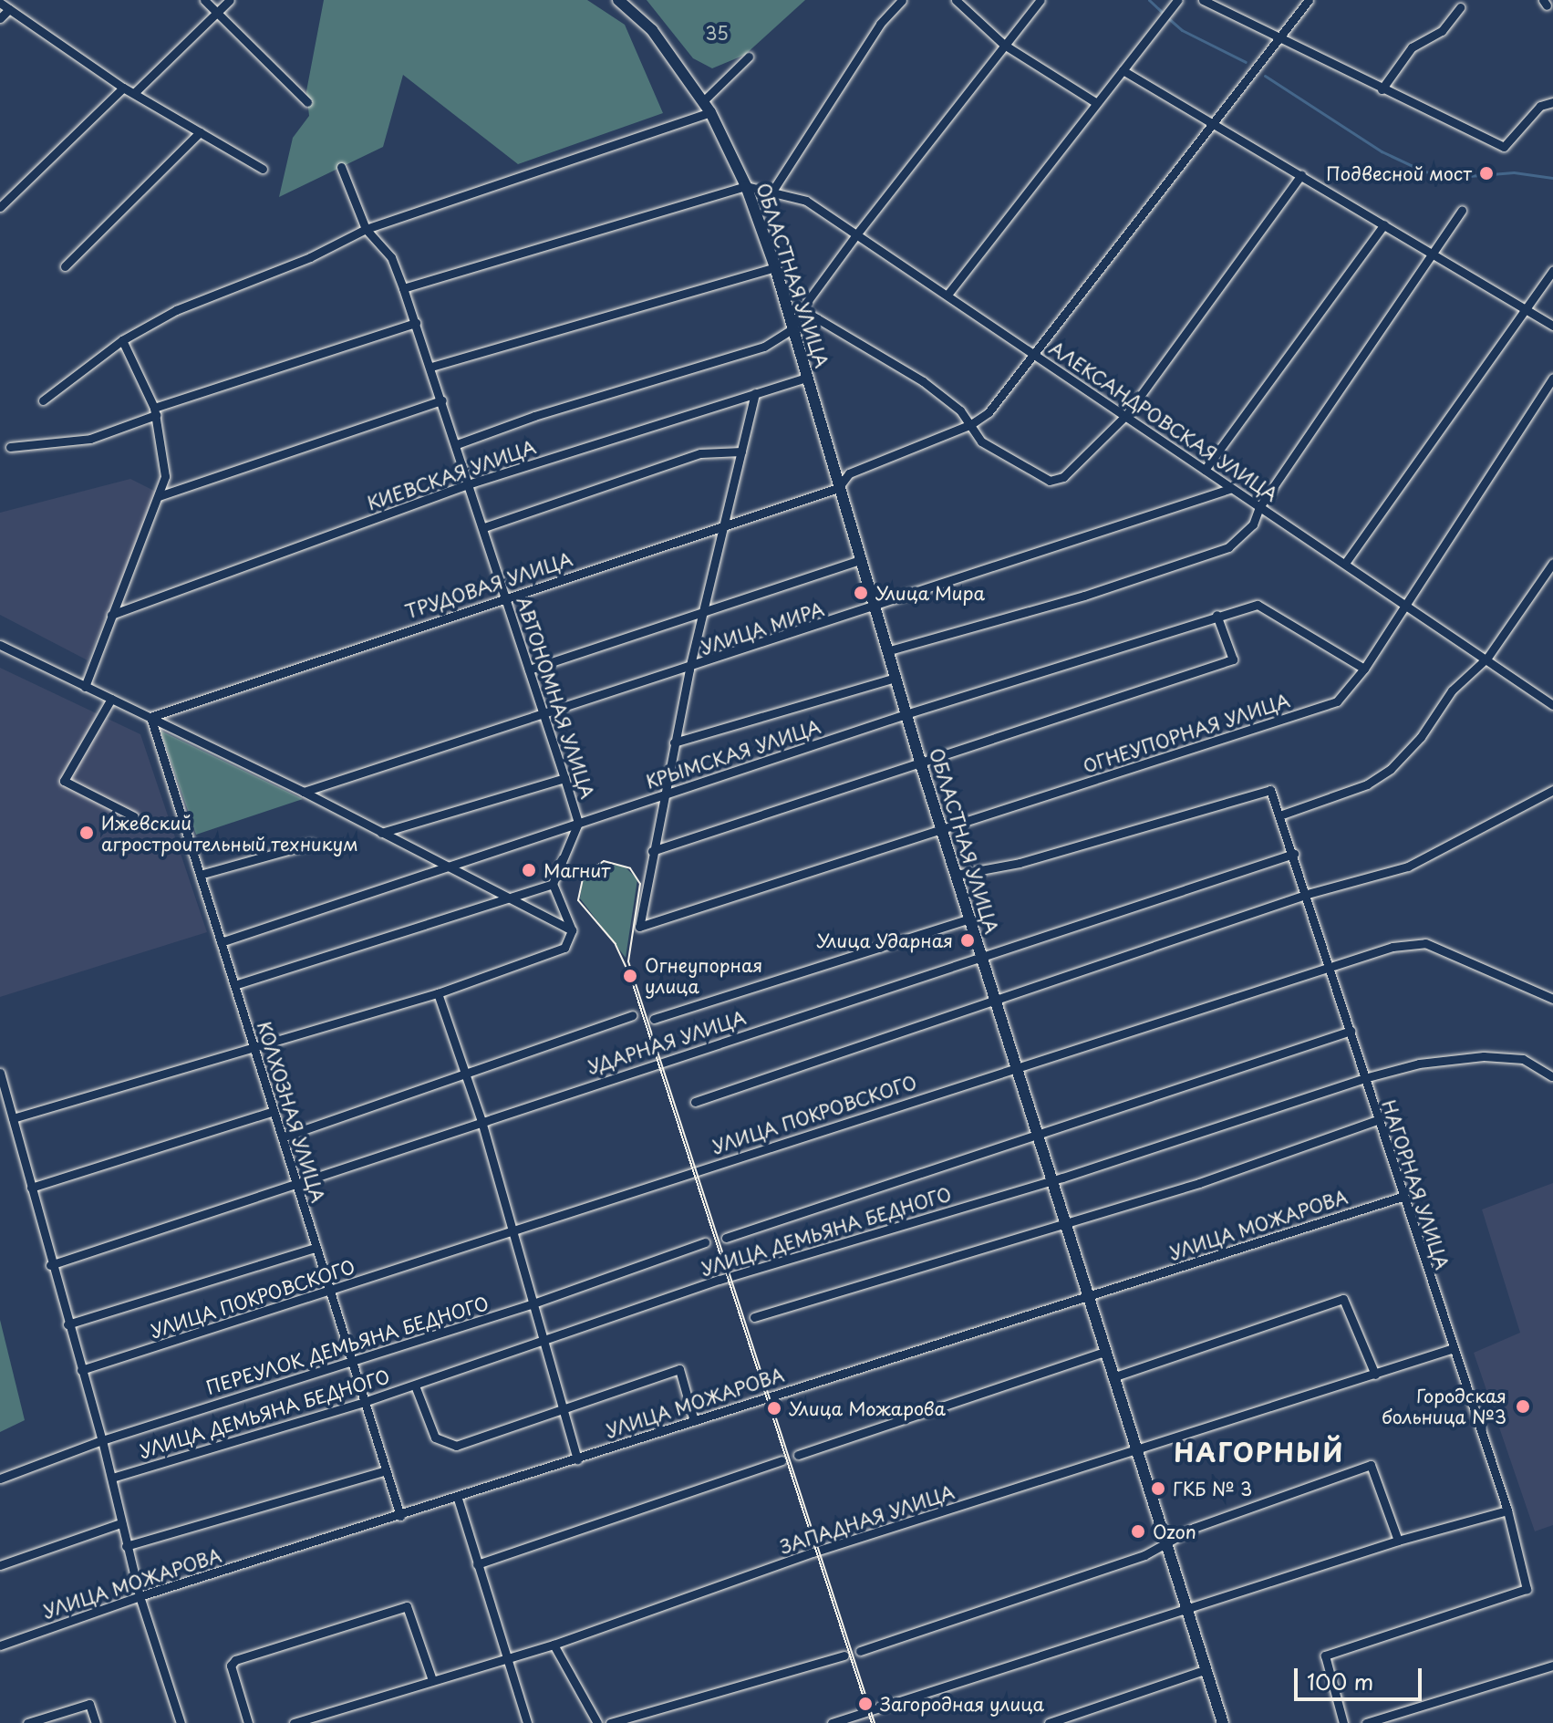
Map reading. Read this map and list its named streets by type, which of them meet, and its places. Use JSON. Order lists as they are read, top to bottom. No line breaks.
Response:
{"streets":{"main road":["ОБЛАСТНАЯ УЛИЦА"],"street":["АЛЕКСАНДРОВСКАЯ УЛИЦА","КИЕВСКАЯ УЛИЦА","ТРУДОВАЯ УЛИЦА","УЛИЦА МИРА","АВТОНОМНАЯ УЛИЦА","ОГНЕУПОРНАЯ УЛИЦА","КРЫМСКАЯ УЛИЦА","УДАРНАЯ УЛИЦА","КОЛХОЗНАЯ УЛИЦА","УЛИЦА ПОКРОВСКОГО","НАГОРНАЯ УЛИЦА","УЛИЦА МОЖАРОВА","УЛИЦА ДЕМЬЯНА БЕДНОГО","ПЕРЕУЛОК ДЕМЬЯНА БЕДНОГО","ЗАПАДНАЯ УЛИЦА"]},"crossings":[["ОБЛАСТНАЯ УЛИЦА","АЛЕКСАНДРОВСКАЯ УЛИЦА"],["ОБЛАСТНАЯ УЛИЦА","КИЕВСКАЯ УЛИЦА"],["ОБЛАСТНАЯ УЛИЦА","ТРУДОВАЯ УЛИЦА"],["ОБЛАСТНАЯ УЛИЦА","УЛИЦА МИРА"],["ОБЛАСТНАЯ УЛИЦА","ОГНЕУПОРНАЯ УЛИЦА"],["ОБЛАСТНАЯ УЛИЦА","КРЫМСКАЯ УЛИЦА"],["ОБЛАСТНАЯ УЛИЦА","УДАРНАЯ УЛИЦА"],["ОБЛАСТНАЯ УЛИЦА","УЛИЦА ПОКРОВСКОГО"],["ОБЛАСТНАЯ УЛИЦА","НАГОРНАЯ УЛИЦА"],["ОБЛАСТНАЯ УЛИЦА","УЛИЦА МОЖАРОВА"],["ОБЛАСТНАЯ УЛИЦА","УЛИЦА ДЕМЬЯНА БЕДНОГО"],["ОБЛАСТНАЯ УЛИЦА","ЗАПАДНАЯ УЛИЦА"],["АЛЕКСАНДРОВСКАЯ УЛИЦА","УЛИЦА МИРА"],["АЛЕКСАНДРОВСКАЯ УЛИЦА","ОГНЕУПОРНАЯ УЛИЦА"],["КИЕВСКАЯ УЛИЦА","АВТОНОМНАЯ УЛИЦА"],["ТРУДОВАЯ УЛИЦА","АВТОНОМНАЯ УЛИЦА"],["ТРУДОВАЯ УЛИЦА","КОЛХОЗНАЯ УЛИЦА"],["УЛИЦА МИРА","АВТОНОМНАЯ УЛИЦА"],["АВТОНОМНАЯ УЛИЦА","КРЫМСКАЯ УЛИЦА"],["ОГНЕУПОРНАЯ УЛИЦА","КРЫМСКАЯ УЛИЦА"],["КРЫМСКАЯ УЛИЦА","КОЛХОЗНАЯ УЛИЦА"],["УДАРНАЯ УЛИЦА","КОЛХОЗНАЯ УЛИЦА"],["УДАРНАЯ УЛИЦА","НАГОРНАЯ УЛИЦА"],["КОЛХОЗНАЯ УЛИЦА","УЛИЦА ПОКРОВСКОГО"],["КОЛХОЗНАЯ УЛИЦА","УЛИЦА МОЖАРОВА"],["КОЛХОЗНАЯ УЛИЦА","УЛИЦА ДЕМЬЯНА БЕДНОГО"],["КОЛХОЗНАЯ УЛИЦА","ПЕРЕУЛОК ДЕМЬЯНА БЕДНОГО"],["УЛИЦА ПОКРОВСКОГО","НАГОРНАЯ УЛИЦА"],["НАГОРНАЯ УЛИЦА","УЛИЦА МОЖАРОВА"],["НАГОРНАЯ УЛИЦА","УЛИЦА ДЕМЬЯНА БЕДНОГО"],["НАГОРНАЯ УЛИЦА","ЗАПАДНАЯ УЛИЦА"]],"districts":["НАГОРНЫЙ"],"parks":["35"],"places":["Подвесной мост","Улица Мира","Ижевский агростроительный техникум","Магнит","Улица Ударная","Огнеупорная улица","Городская больница №3","Улица Можарова","ГКБ № 3","Ozon","Загородная улица"],"scale_bar":"100 m"}
